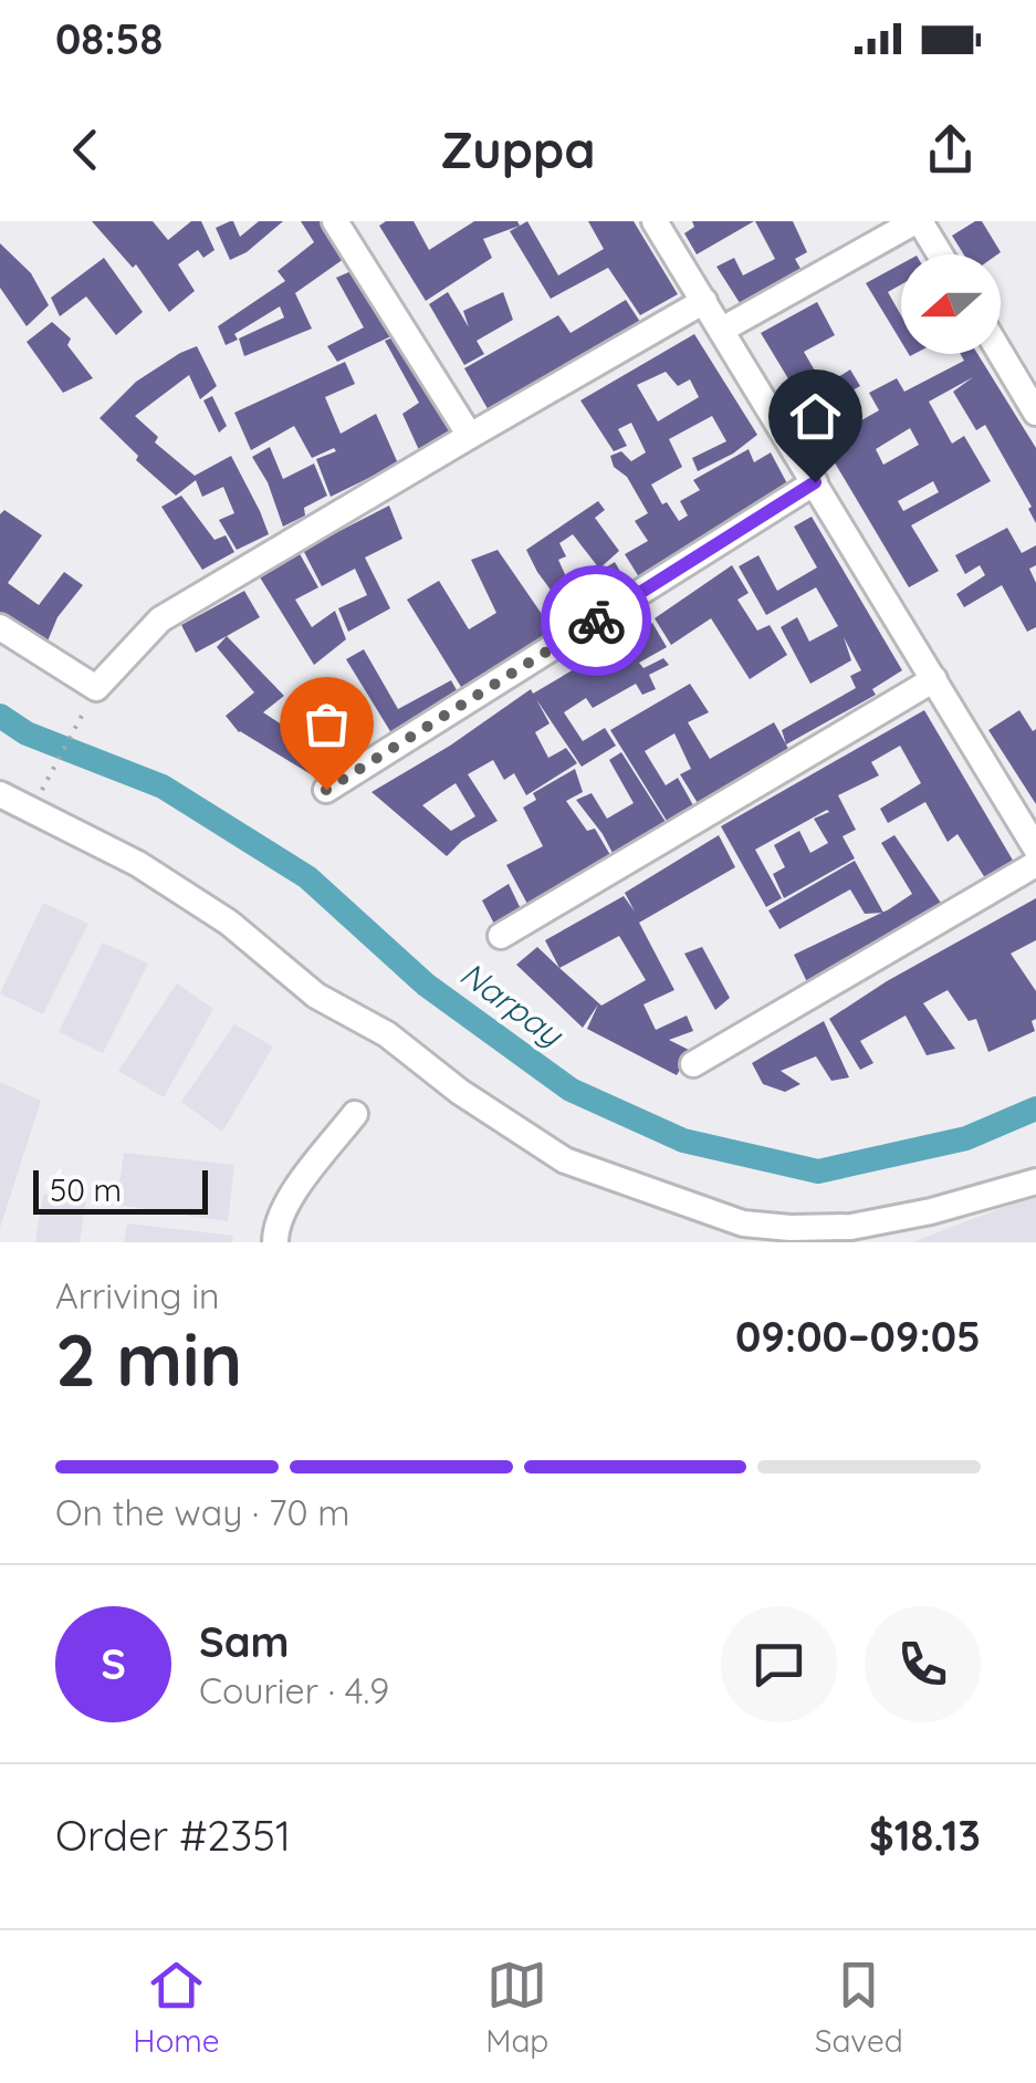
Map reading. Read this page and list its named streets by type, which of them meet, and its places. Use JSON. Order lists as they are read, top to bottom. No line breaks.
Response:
{"water":["Narpay"],"scale_bar":"50 m","north":"left","page":{"status":"08:58","header":"Zuppa","scale":"50 m","heading":["2 min","Arriving in","09:00–09:05"],"panel":["Sam","Courier · 4.9","Order #2351","$18.13"],"bar":"On the way · 70 m","round":"S","tabs":["Home","Map","Saved"]}}
